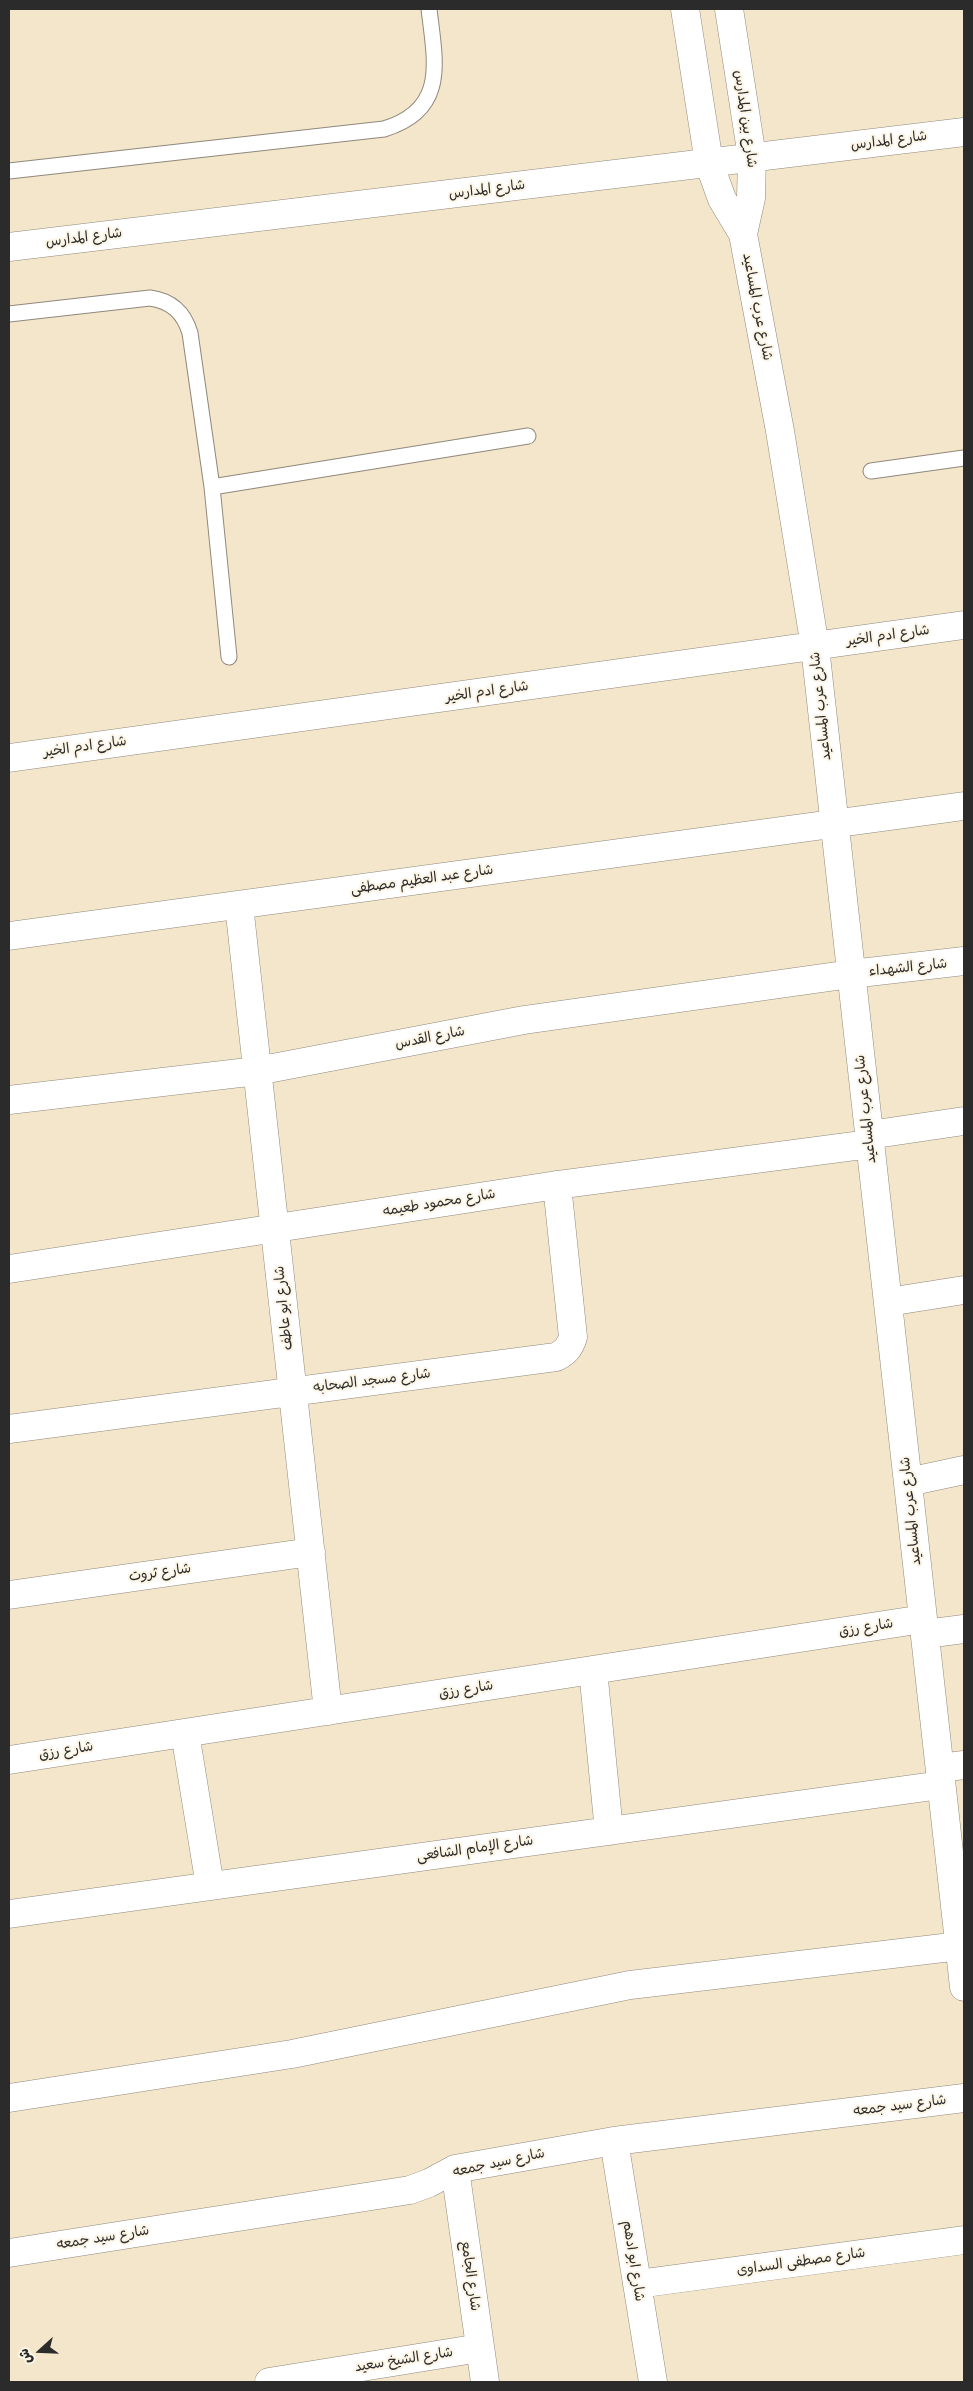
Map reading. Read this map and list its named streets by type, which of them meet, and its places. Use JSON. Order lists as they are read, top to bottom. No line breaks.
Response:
{"streets":{"street":["شارع بين المدارس","شارع المدارس","شارع عرب المساعيد","شارع ادم الخير","شارع عبد العظيم مصطفى","شارع الشهداء","شارع القدس","شارع محمود طعيمه","شارع ابو عاطف","شارع مسجد الصحابه","شارع ثروت","شارع رزق","شارع الإمام الشافعى","شارع سيد جمعه","شارع ابو ادهم","شارع مصطفى السداوى","شارع الجامع","شارع الشيخ سعيد"]},"crossings":[["شارع بين المدارس","شارع المدارس"],["شارع بين المدارس","شارع عرب المساعيد"],["شارع عرب المساعيد","شارع ادم الخير"],["شارع عرب المساعيد","شارع عبد العظيم مصطفى"],["شارع عرب المساعيد","شارع الشهداء"],["شارع عرب المساعيد","شارع القدس"],["شارع عرب المساعيد","شارع محمود طعيمه"],["شارع عرب المساعيد","شارع رزق"],["شارع عرب المساعيد","شارع الإمام الشافعى"],["شارع عبد العظيم مصطفى","شارع ابو عاطف"],["شارع الشهداء","شارع القدس"],["شارع القدس","شارع ابو عاطف"],["شارع محمود طعيمه","شارع ابو عاطف"],["شارع محمود طعيمه","شارع مسجد الصحابه"],["شارع ابو عاطف","شارع مسجد الصحابه"],["شارع ابو عاطف","شارع ثروت"],["شارع ابو عاطف","شارع رزق"],["شارع سيد جمعه","شارع ابو ادهم"],["شارع سيد جمعه","شارع الجامع"],["شارع ابو ادهم","شارع مصطفى السداوى"],["شارع الجامع","شارع الشيخ سعيد"]],"north":"left"}
